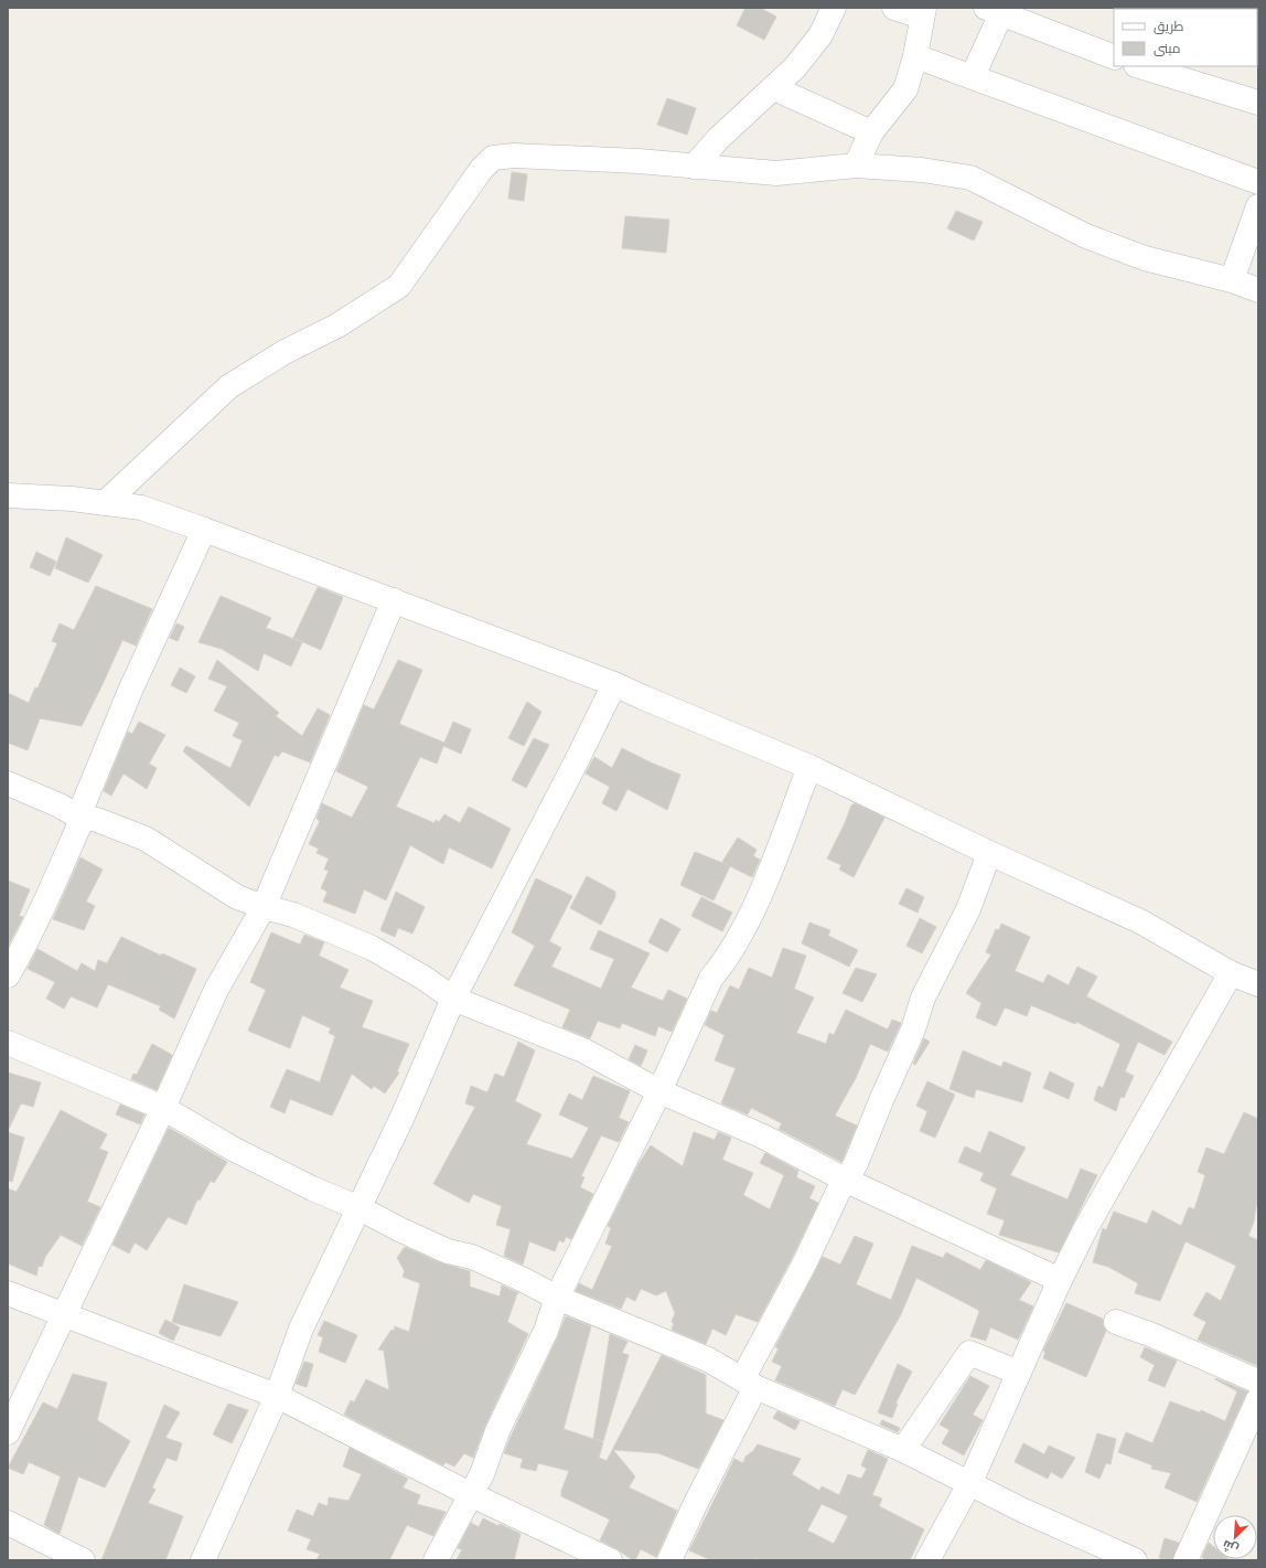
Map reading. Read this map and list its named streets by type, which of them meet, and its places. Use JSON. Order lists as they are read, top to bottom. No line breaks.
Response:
{"legend":["طريق","مبنى"],"north":"bottom left"}
